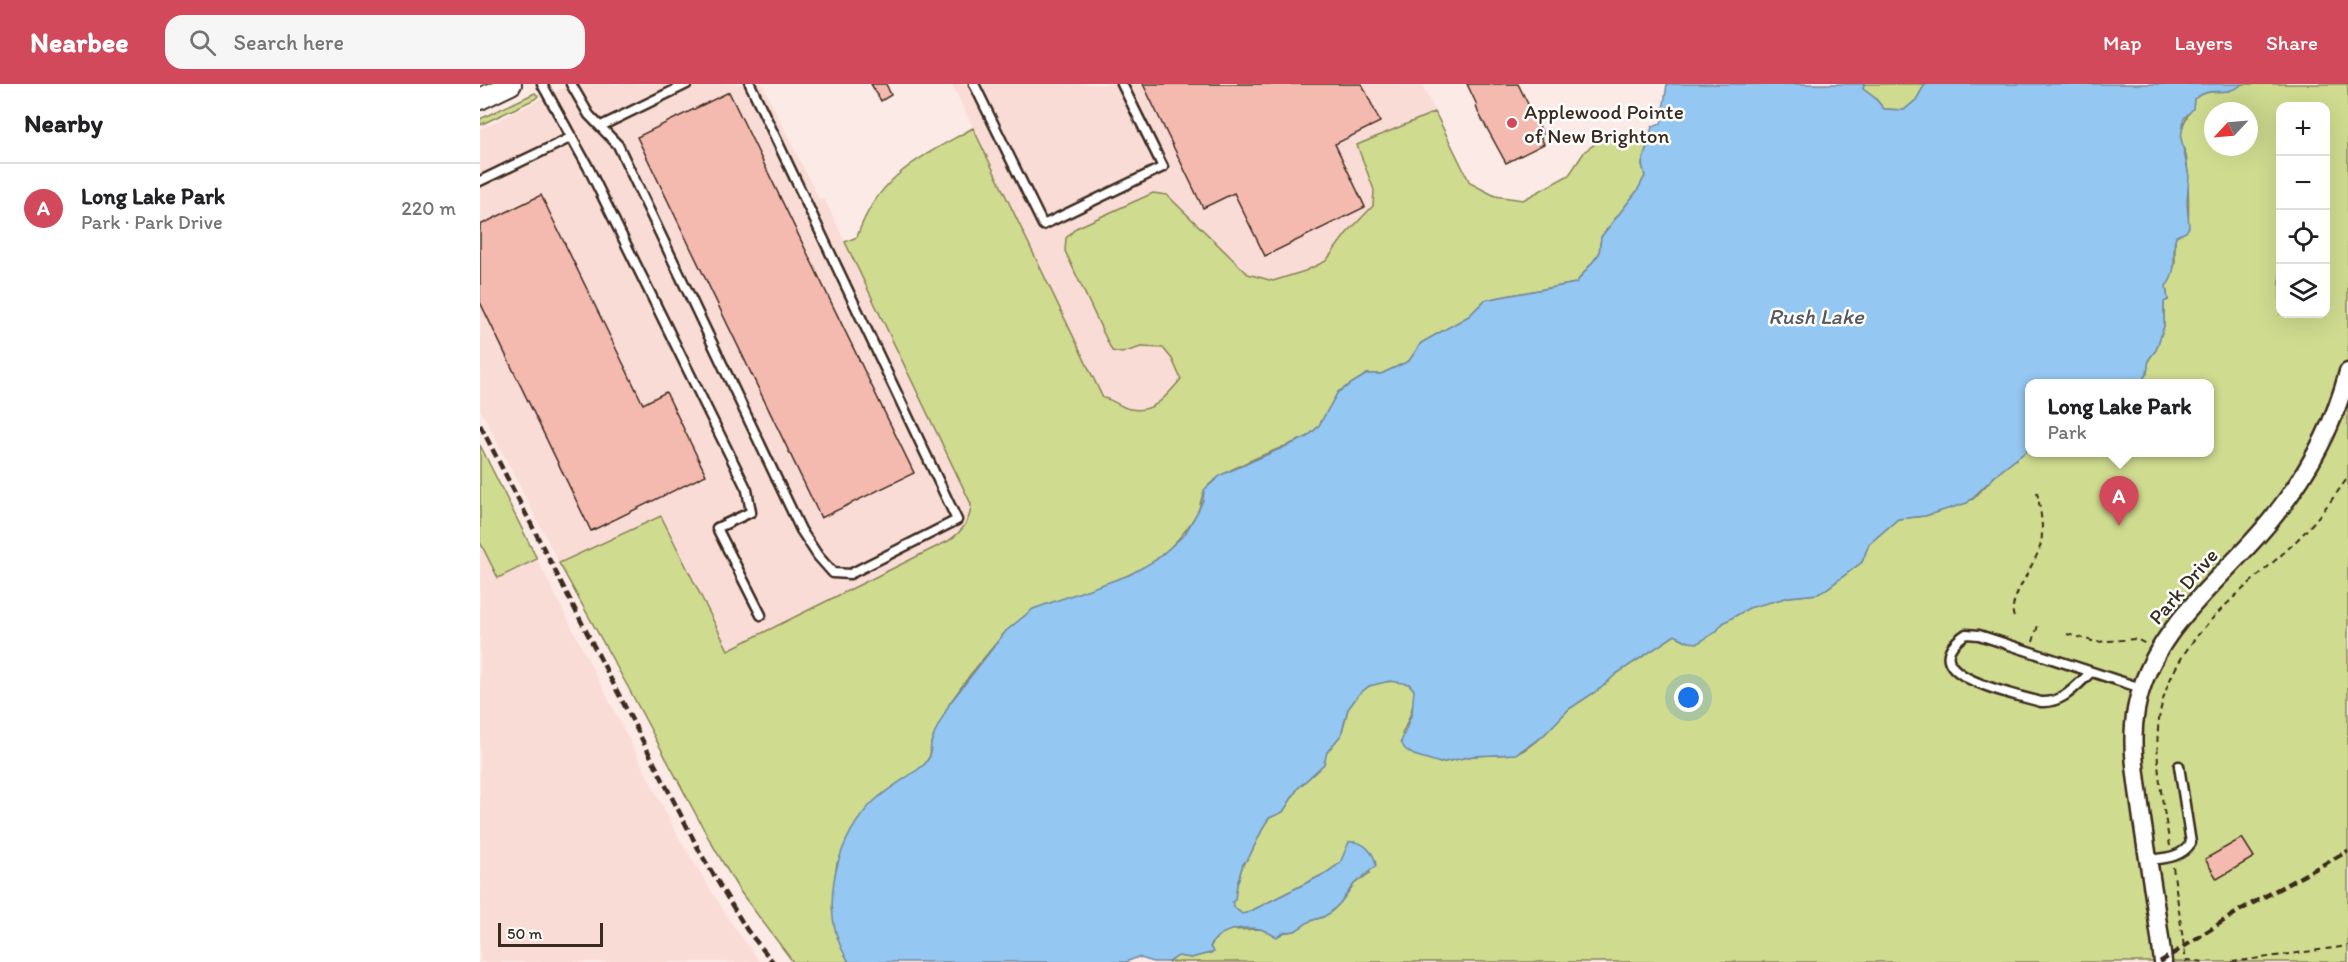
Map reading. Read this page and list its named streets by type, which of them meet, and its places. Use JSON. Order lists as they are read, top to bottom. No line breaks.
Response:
{"streets":{"street":["Park Drive"]},"water":["Rush Lake"],"places":["Applewood Pointe of New Brighton"],"scale_bar":"50 m","north":"bottom left","page":{"header":"Nearbee","search":"Search here","nav":["Map","Layers","Share"],"heading":"Nearby","map_buttons":["+","−"],"list":[{"mark":"A","name":"Long Lake Park","note":"Park · Park Drive","value":"220 m"}],"popup":["Long Lake Park","Park"],"pins":"A","scale":"50 m"}}
